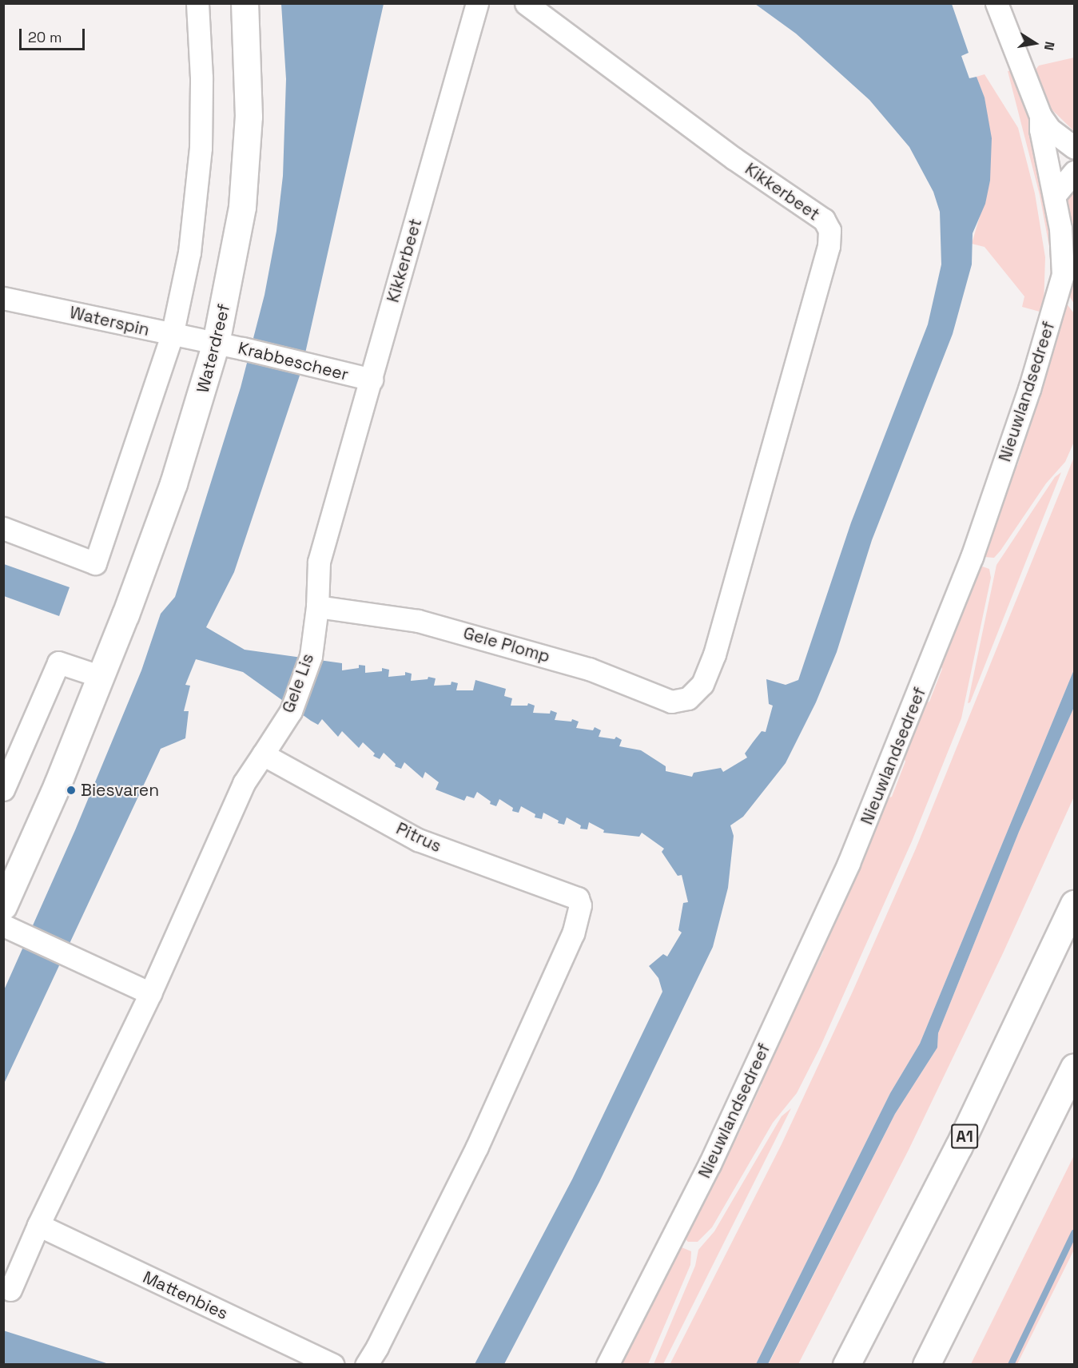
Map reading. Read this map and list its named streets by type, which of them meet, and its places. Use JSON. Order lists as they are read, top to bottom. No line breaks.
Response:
{"streets":{"main road":["Waterdreef","A1"],"street":["Kikkerbeet","Waterspin","Krabbescheer","Nieuwlandsedreef","Gele Plomp","Gele Lis","Pitrus","Mattenbies"]},"crossings":[["Kikkerbeet","Krabbescheer"],["Kikkerbeet","Gele Plomp"],["Waterspin","Waterdreef"],["Waterspin","Krabbescheer"],["Waterdreef","Krabbescheer"],["Gele Plomp","Gele Lis"],["Gele Lis","Pitrus"]],"places":["Biesvaren"],"scale_bar":"20 m","north":"right"}
